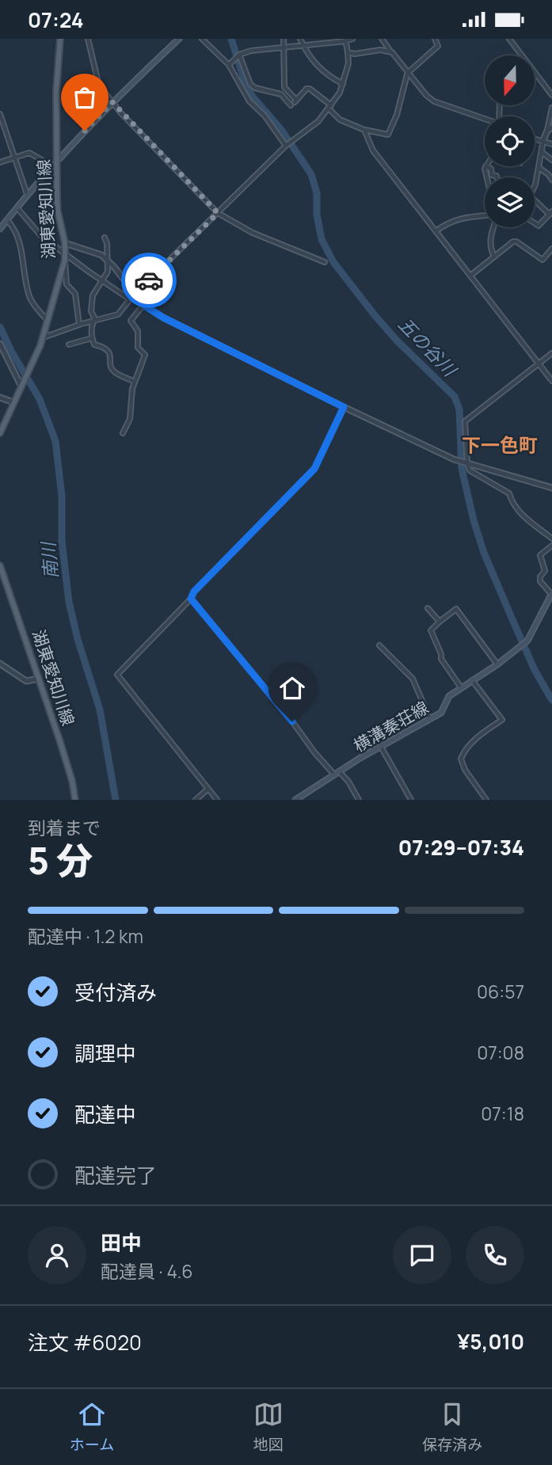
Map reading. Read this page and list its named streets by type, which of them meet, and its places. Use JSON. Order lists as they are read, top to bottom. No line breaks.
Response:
{"streets":{"main road":["湖東愛知川線","横溝秦荘線"]},"districts":["下一色町"],"water":["五の谷川","南川"],"north":"bottom","page":{"status":"07:24","heading":["5 分","到着まで","07:29–07:34"],"panel":["田中","配達員 · 4.6","注文 #6020","¥5,010"],"bar":"配達中 · 1.2 km","list":[["受付済み","06:57"],["調理中","07:08"],["配達中","07:18"],"配達完了"],"tabs":["ホーム","地図","保存済み"]}}
